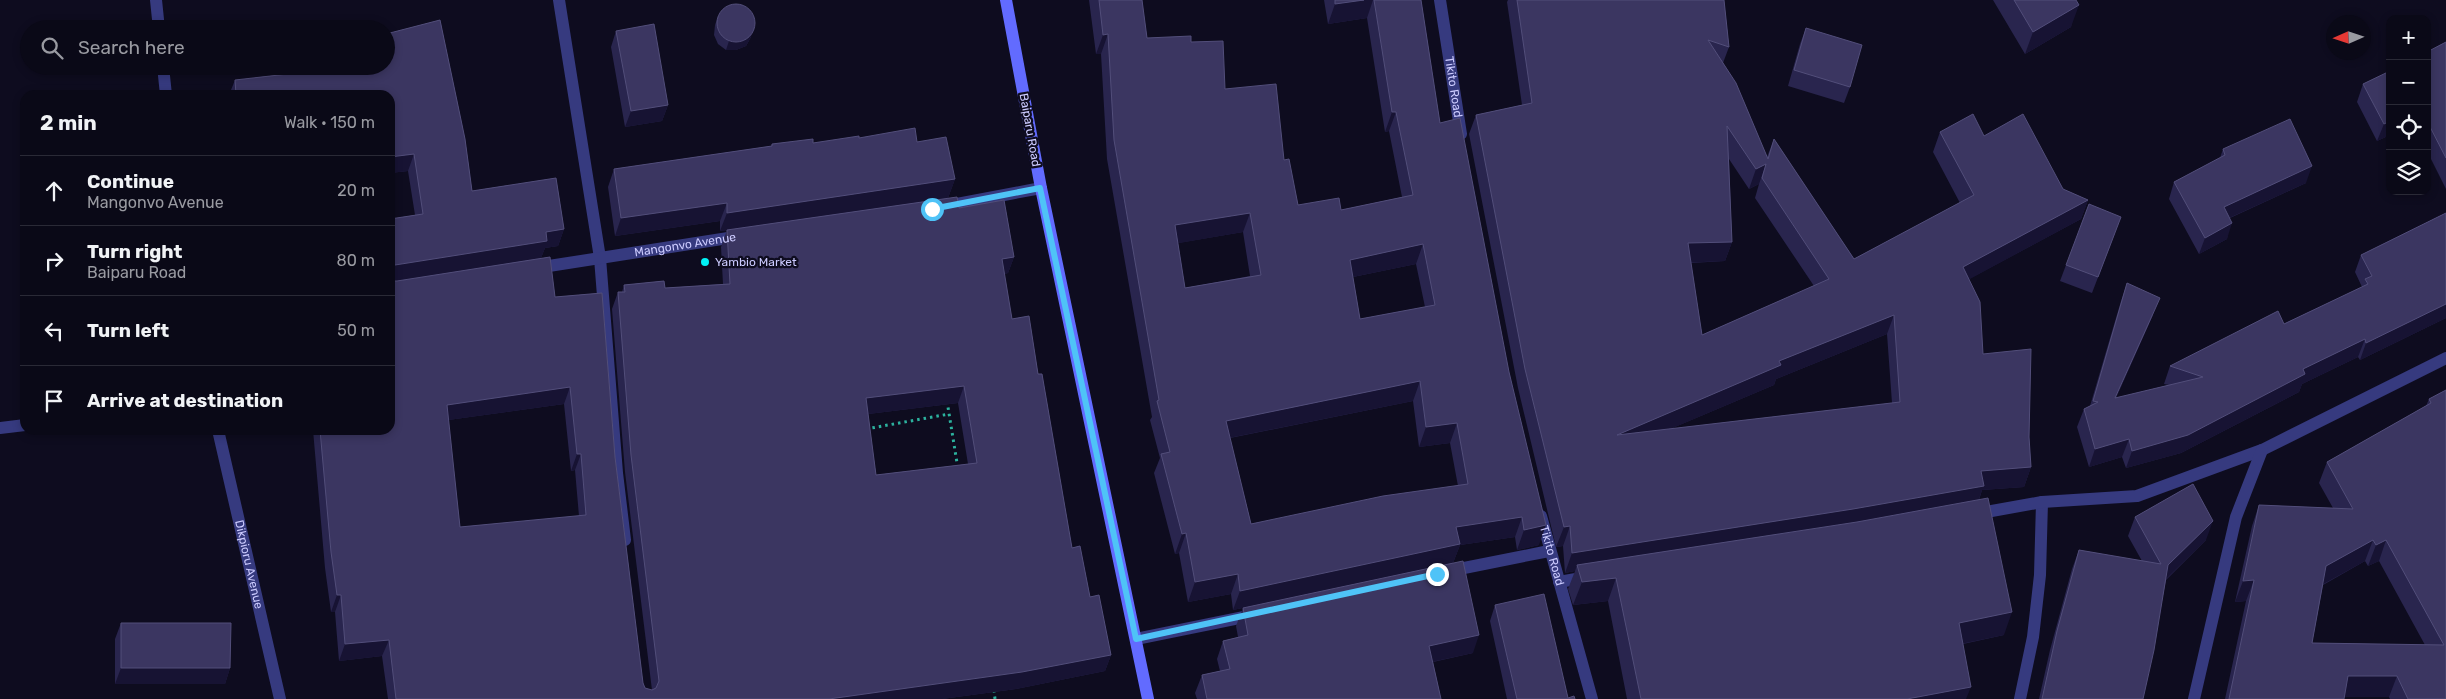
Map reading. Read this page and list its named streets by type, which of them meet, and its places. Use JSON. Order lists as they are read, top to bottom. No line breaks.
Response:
{"streets":{"street":["Tikito Road","Baiparu Road","Mangonvo Avenue","Dikpioru Avenue"]},"places":["Yambio Market"],"north":"left","page":{"map_buttons":["+","−"],"search":"Search here","heading":["2 min","Walk · 150 m"],"list":[["Continue","Mangonvo Avenue","20 m"],["Turn right","Baiparu Road","80 m"],["Turn left","50 m"],"Arrive at destination"]}}
